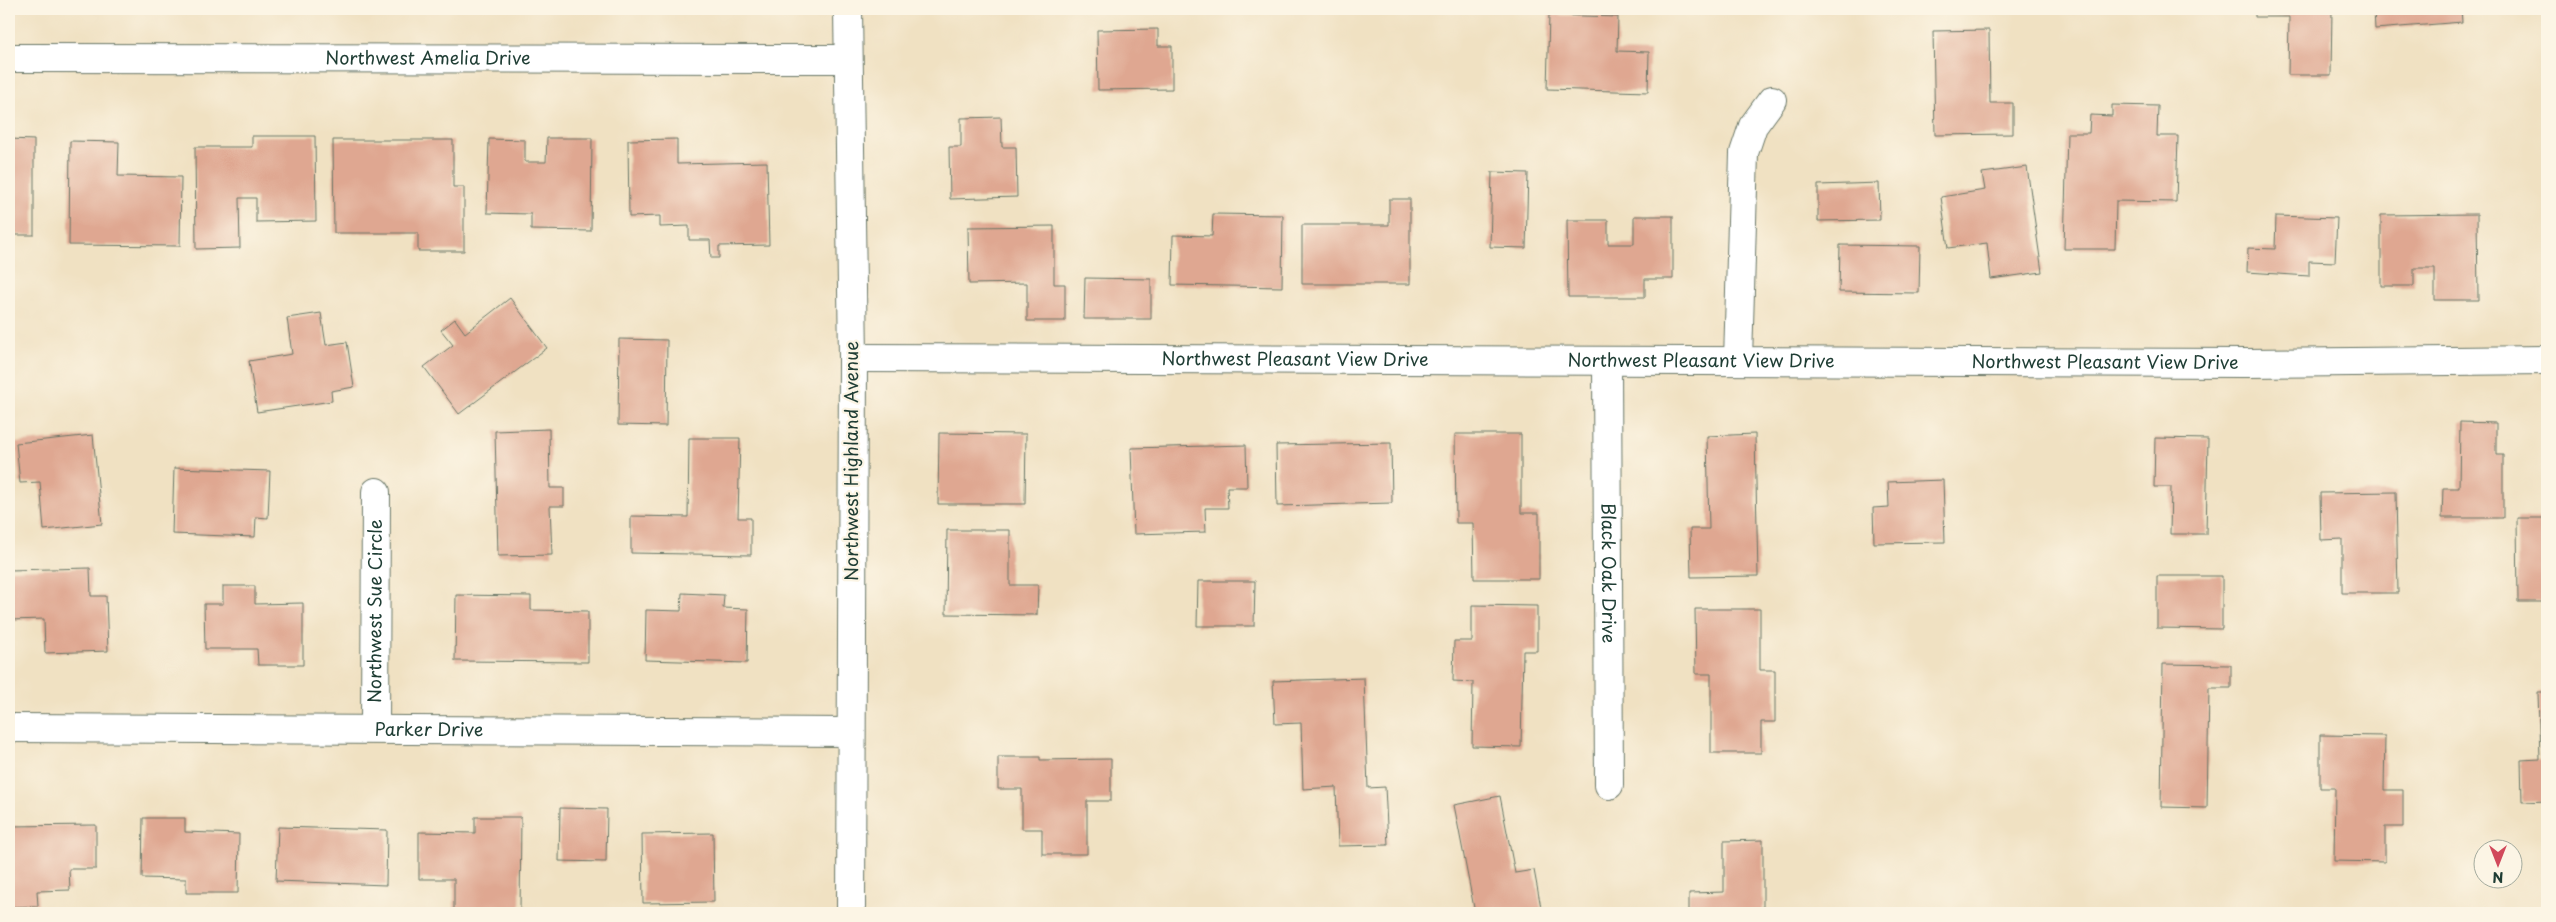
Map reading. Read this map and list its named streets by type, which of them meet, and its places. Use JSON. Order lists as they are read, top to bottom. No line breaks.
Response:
{"streets":{"street":["Northwest Amelia Drive","Northwest Pleasant View Drive","Northwest Highland Avenue","Black Oak Drive","Northwest Sue Circle","Parker Drive"]},"crossings":[["Northwest Amelia Drive","Northwest Highland Avenue"],["Northwest Pleasant View Drive","Northwest Highland Avenue"],["Northwest Pleasant View Drive","Black Oak Drive"],["Northwest Highland Avenue","Parker Drive"],["Northwest Sue Circle","Parker Drive"]],"north":"bottom"}
